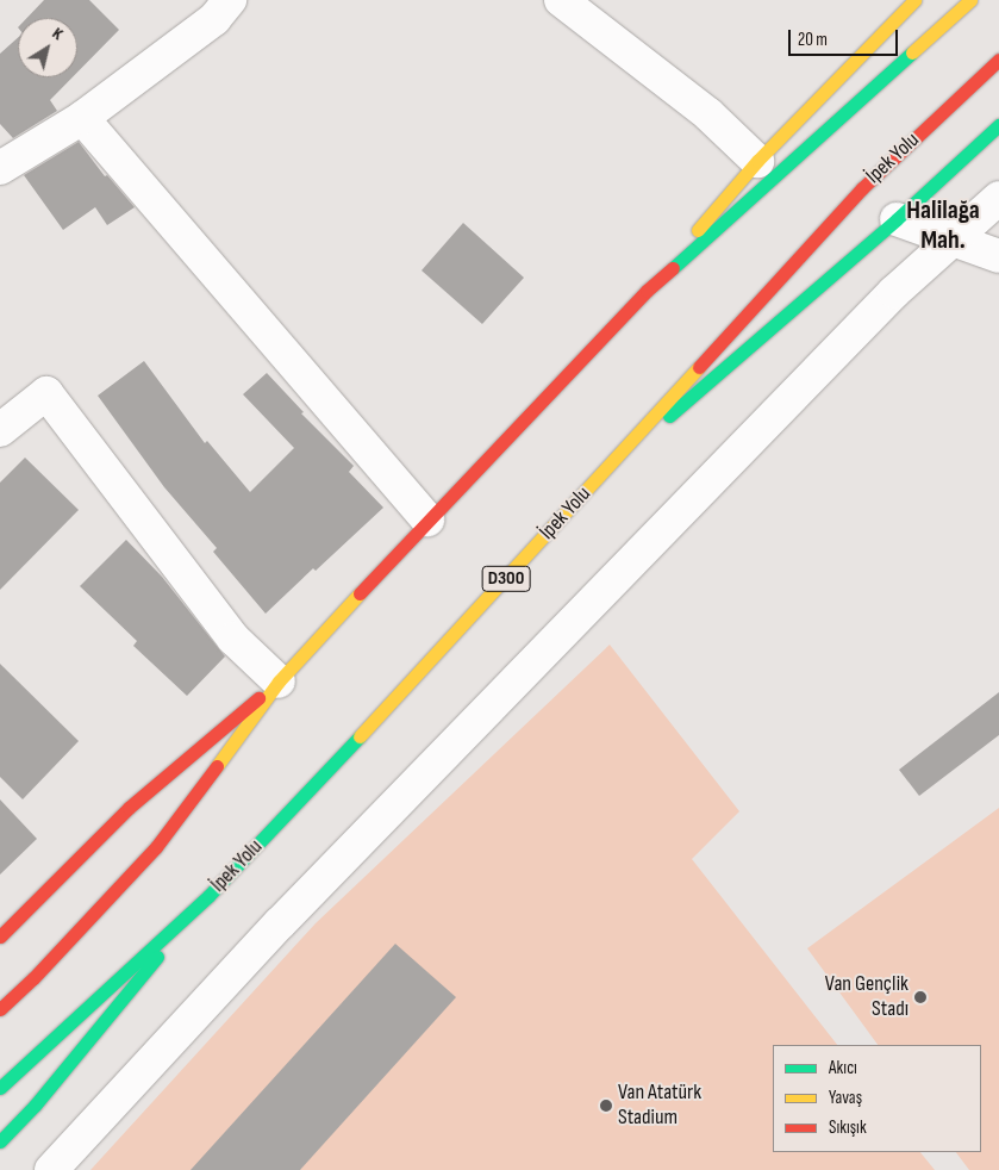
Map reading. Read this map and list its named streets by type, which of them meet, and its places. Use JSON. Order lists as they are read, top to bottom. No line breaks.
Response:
{"streets":{"main road":["İpek Yolu","D300"]},"districts":["Halilağa Mah."],"places":["Van Gençlik Stadı","Van Atatürk Stadium"],"legend":["Akıcı","Yavaş","Sıkışık"],"scale_bar":"20 m","north":"top right"}
